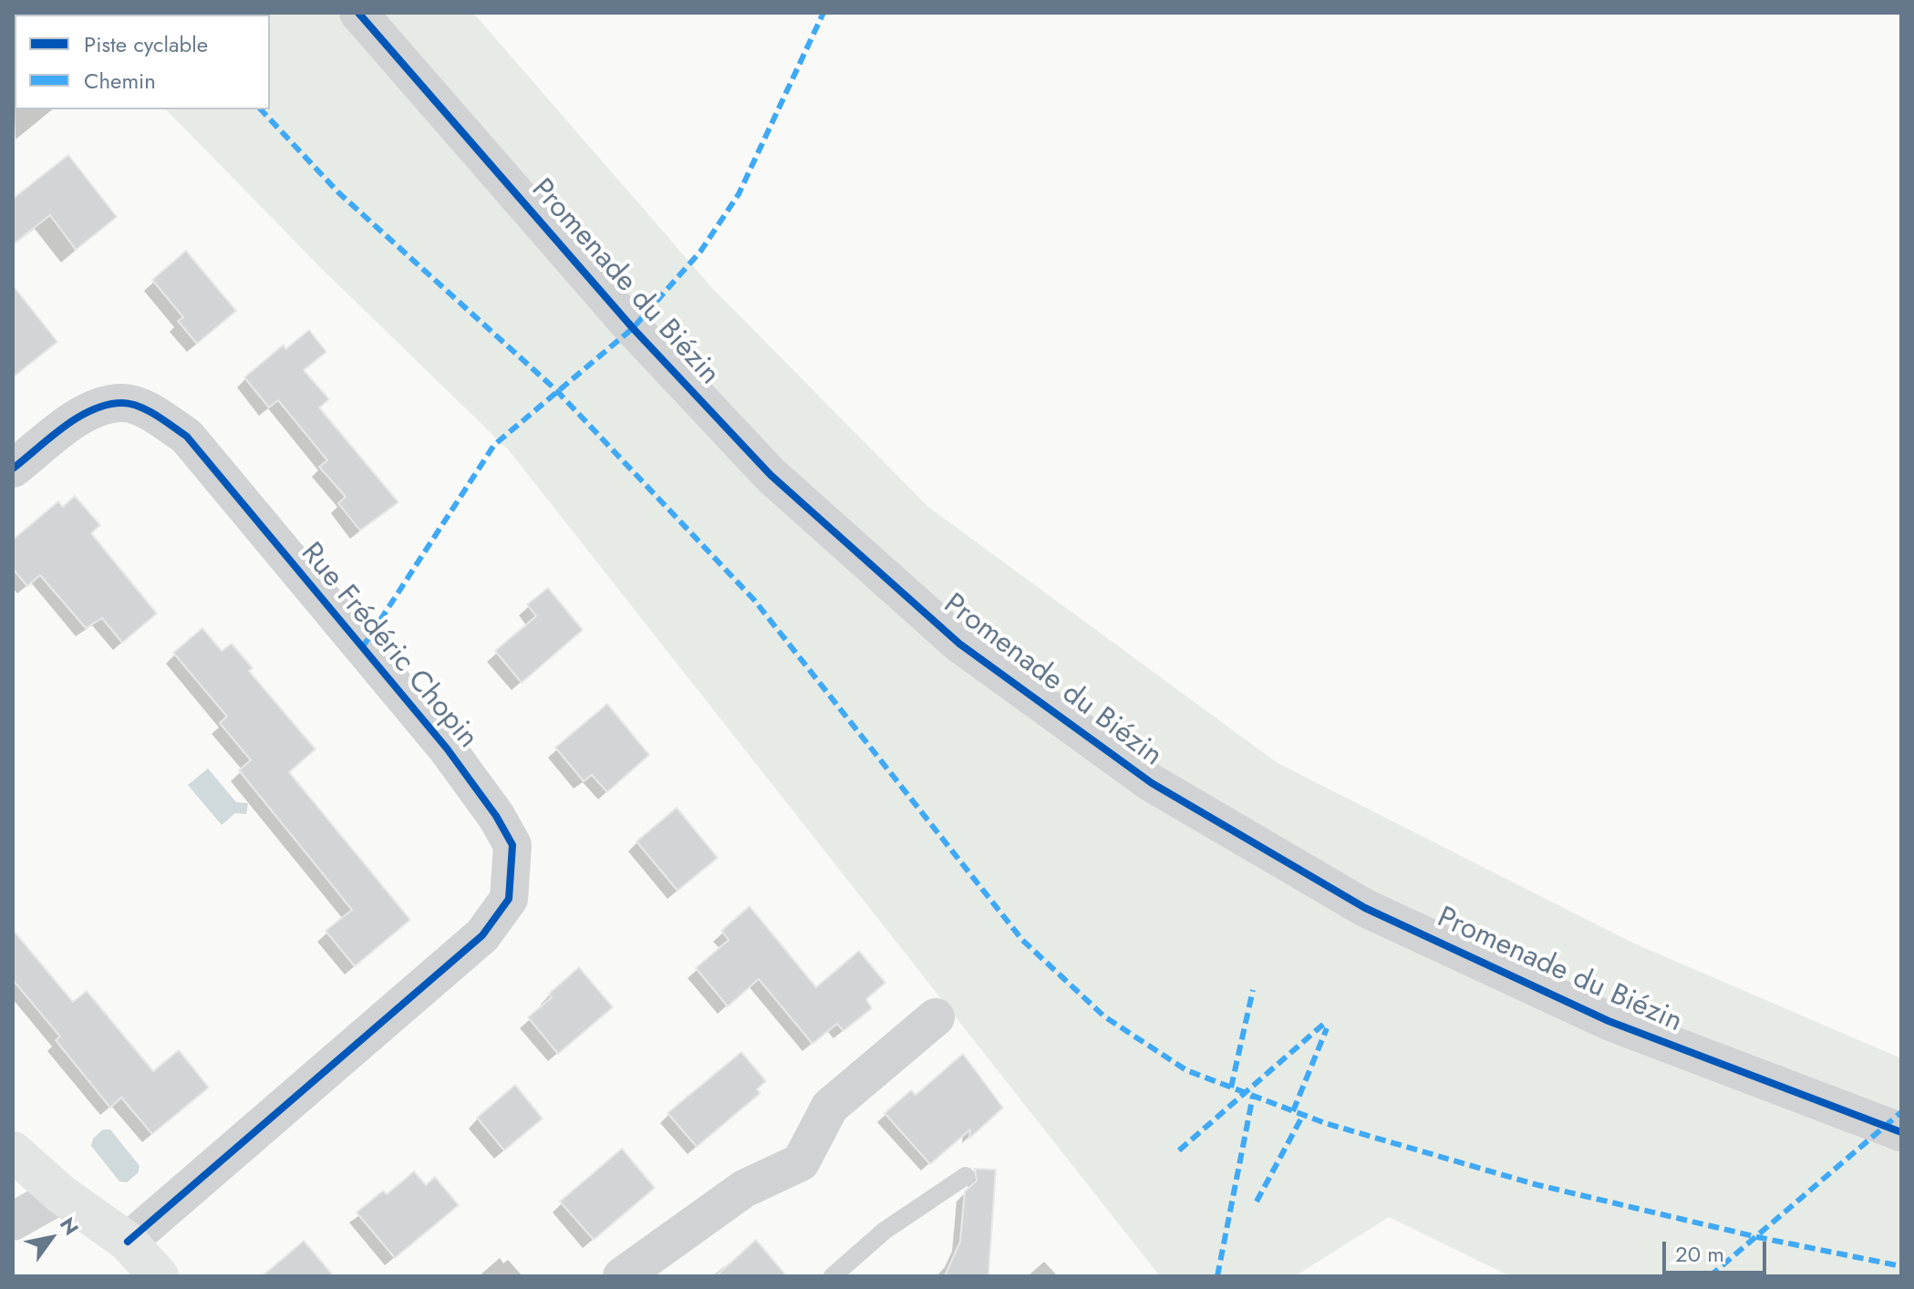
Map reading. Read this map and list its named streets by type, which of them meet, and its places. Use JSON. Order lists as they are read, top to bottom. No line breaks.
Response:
{"streets":{"street":["Promenade du Biézin","Rue Frédéric Chopin"]},"legend":["Piste cyclable","Chemin"],"scale_bar":"20 m","north":"top right"}
